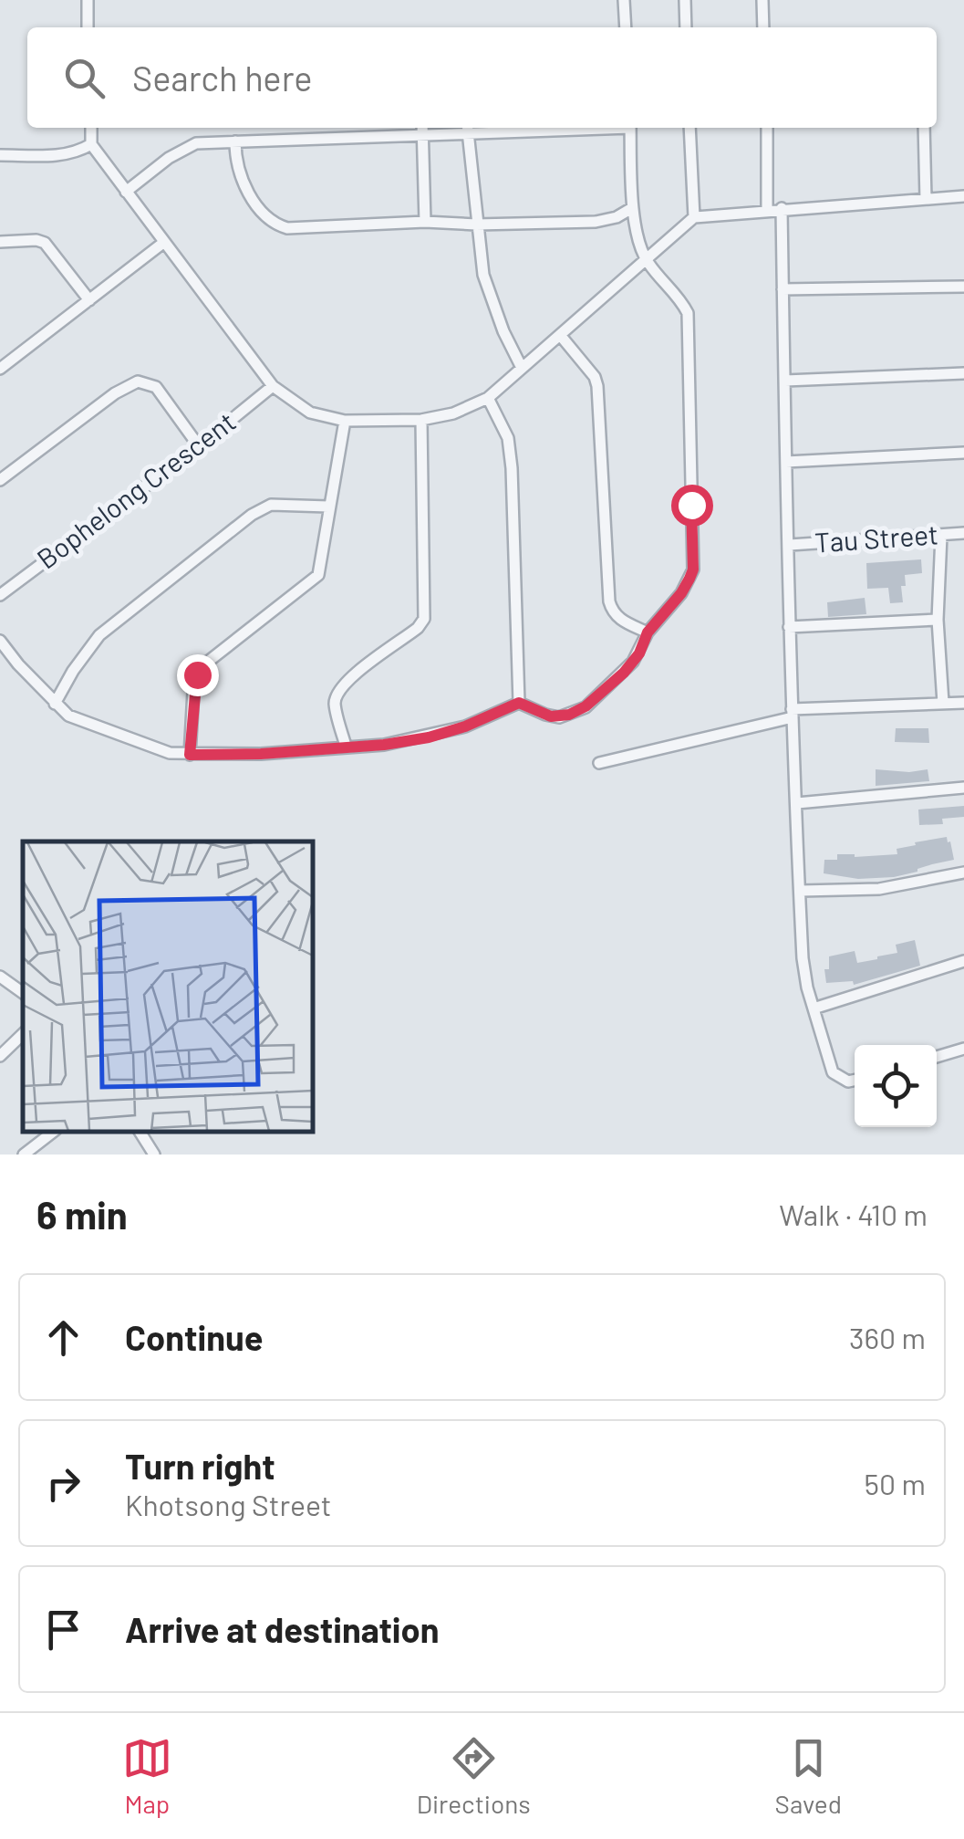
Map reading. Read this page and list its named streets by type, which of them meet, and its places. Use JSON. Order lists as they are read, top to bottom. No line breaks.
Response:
{"streets":{"street":["Bophelong Crescent","Tau Street"]},"page":{"search":"Search here","heading":["6 min","Walk · 410 m"],"list":[["Continue","360 m"],["Turn right","Khotsong Street","50 m"],"Arrive at destination"],"nav":["Map","Directions","Saved"]}}
